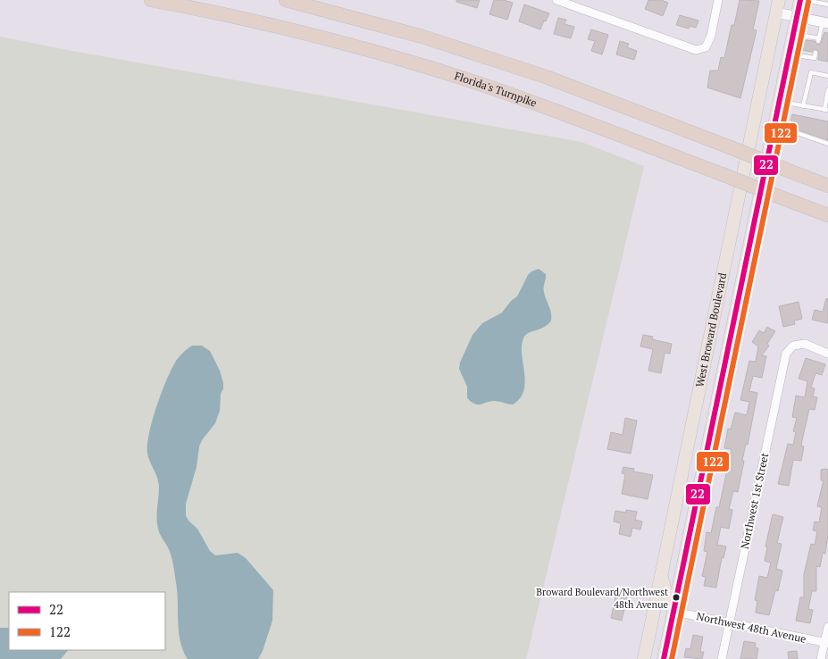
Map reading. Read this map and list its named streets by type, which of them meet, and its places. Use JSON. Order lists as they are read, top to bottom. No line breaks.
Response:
{"streets":{"highway":["Florida's Turnpike"],"main road":["West Broward Boulevard"],"street":["Northwest 1st Street","Northwest 48th Avenue"]},"crossings":[["West Broward Boulevard","Northwest 48th Avenue"],["Northwest 1st Street","Northwest 48th Avenue"]],"places":["Broward Boulevard/Northwest 48th Avenue"],"lines":["transit line 22","transit line 122"],"legend":["22","122"]}
